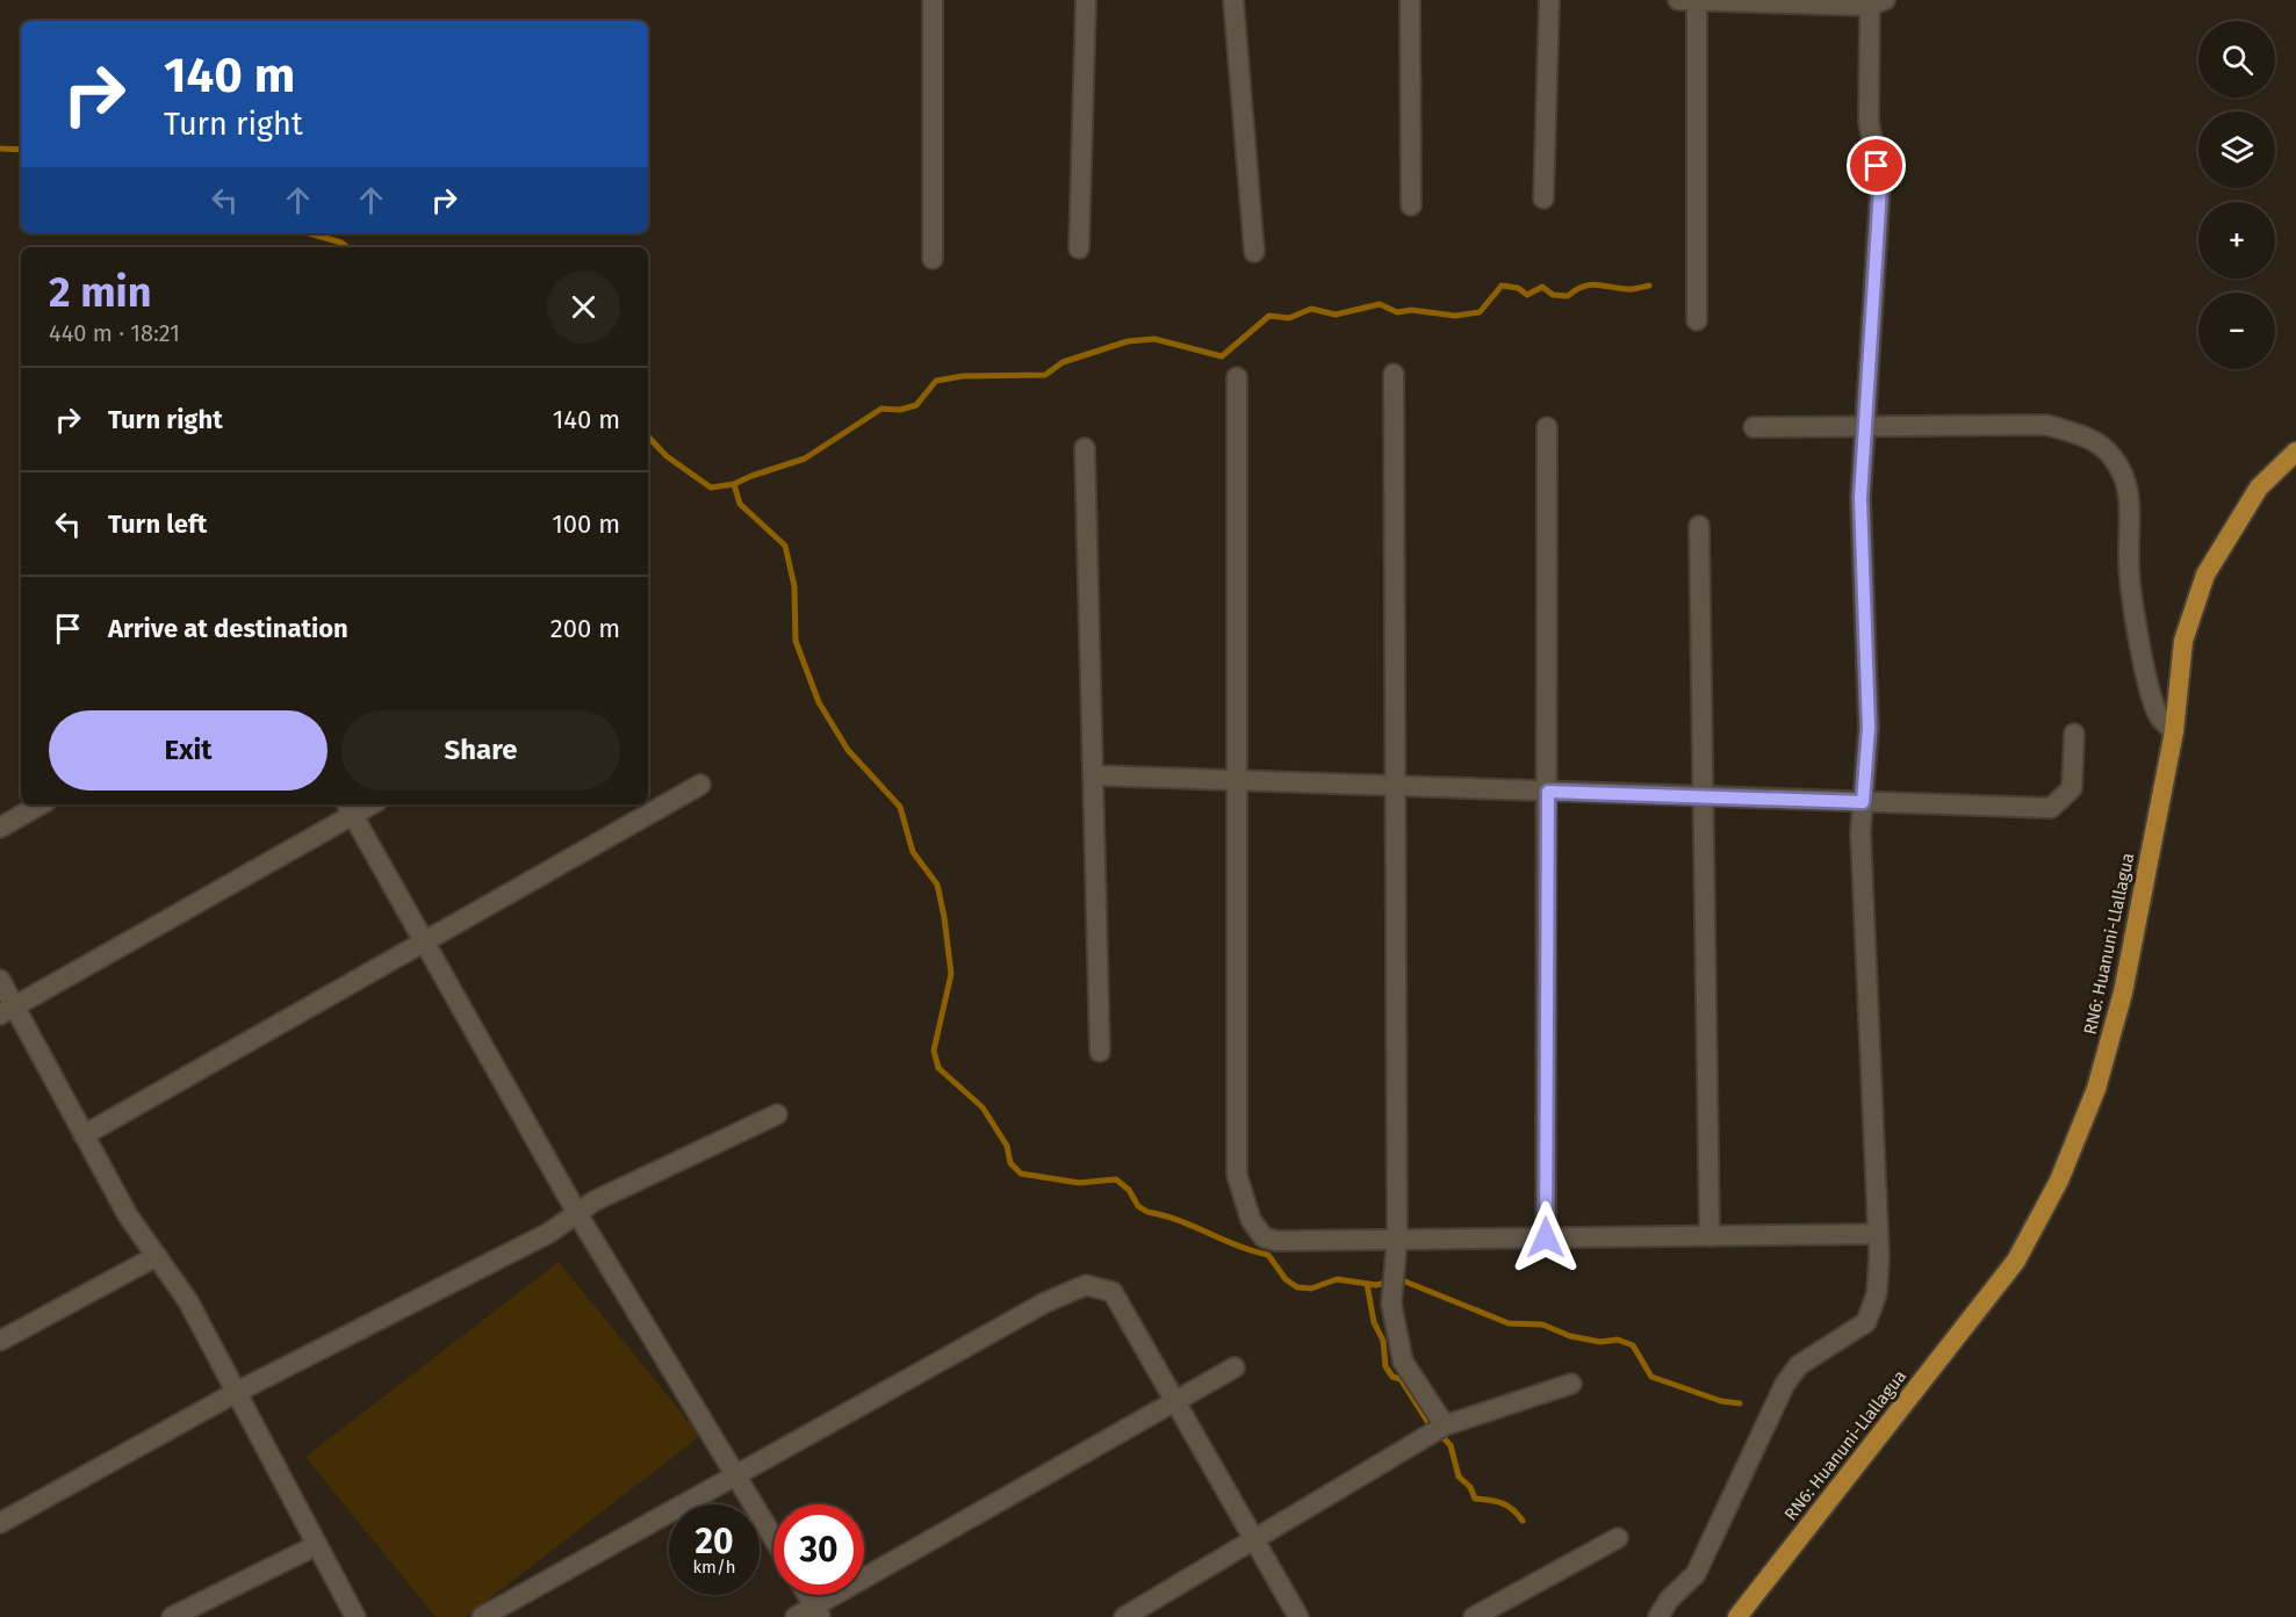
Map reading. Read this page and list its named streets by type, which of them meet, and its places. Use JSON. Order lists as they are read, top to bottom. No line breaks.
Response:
{"streets":{"highway":["RN6: Huanuni-Llallagua"]},"page":{"map_buttons":["+","−"],"turn":["140 m","Turn right"],"heading":["2 min","440 m · 18:21"],"list":[{"name":"Turn right","value":"140 m"},{"name":"Turn left","value":"100 m"},{"name":"Arrive at destination","value":"200 m"}],"buttons":["Exit","Share"],"speed":"20 km/h","limit":"30"}}
